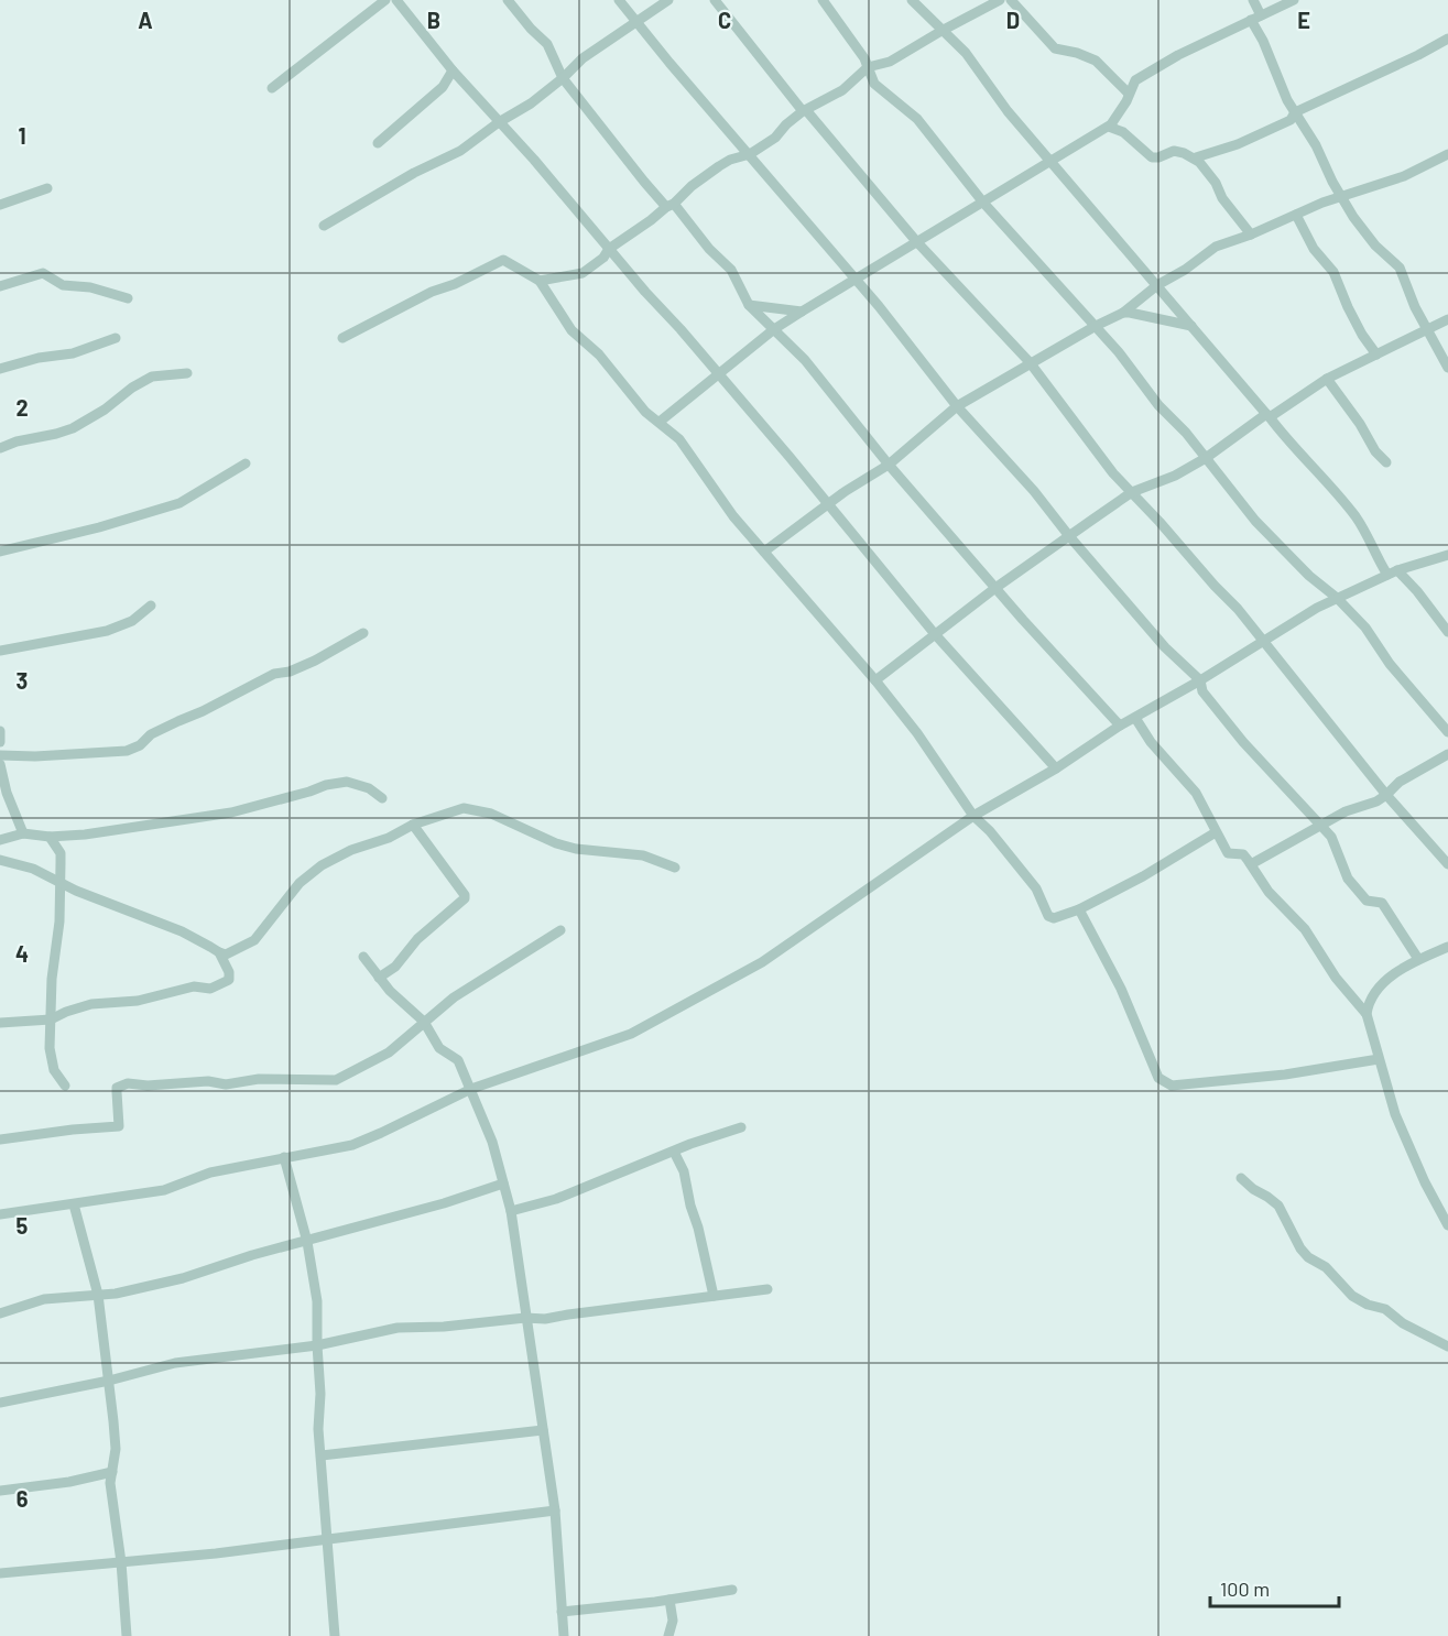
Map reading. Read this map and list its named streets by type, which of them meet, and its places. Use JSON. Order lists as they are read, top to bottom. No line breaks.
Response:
{"scale_bar":"100 m","grid":{"columns":["A","B","C","D","E"],"rows":["1","2","3","4","5","6"]}}
